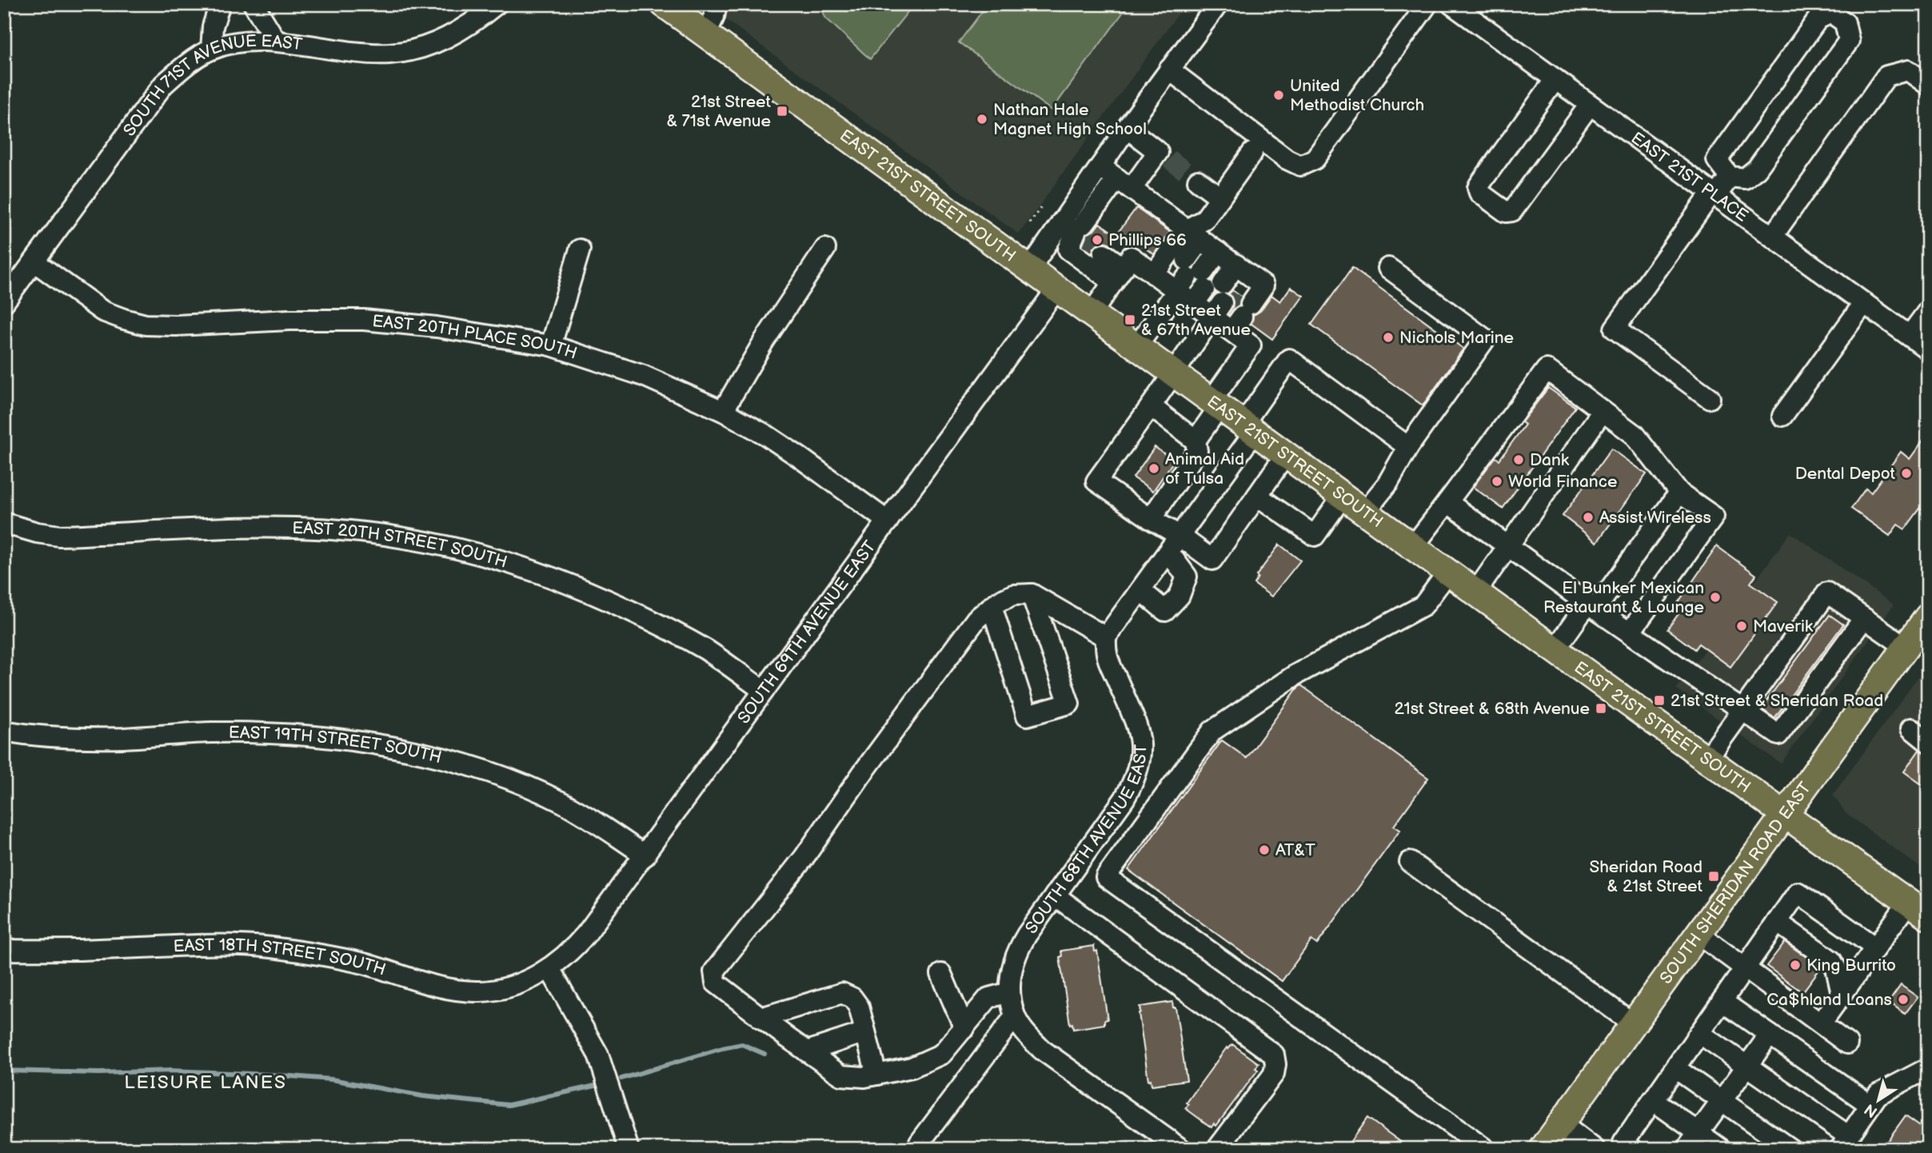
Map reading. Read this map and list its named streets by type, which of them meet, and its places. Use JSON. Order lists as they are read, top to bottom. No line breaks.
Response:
{"streets":{"main road":["EAST 21ST STREET SOUTH","SOUTH SHERIDAN ROAD EAST"],"street":["SOUTH 71ST AVENUE EAST","EAST 21ST PLACE","EAST 20TH PLACE SOUTH","EAST 20TH STREET SOUTH","SOUTH 69TH AVENUE EAST","EAST 19TH STREET SOUTH","SOUTH 68TH AVENUE EAST","EAST 18TH STREET SOUTH"]},"crossings":[["SOUTH 71ST AVENUE EAST","EAST 20TH PLACE SOUTH"],["EAST 21ST STREET SOUTH","SOUTH 69TH AVENUE EAST"],["EAST 21ST STREET SOUTH","SOUTH SHERIDAN ROAD EAST"],["EAST 20TH PLACE SOUTH","SOUTH 69TH AVENUE EAST"],["EAST 20TH STREET SOUTH","SOUTH 69TH AVENUE EAST"],["SOUTH 69TH AVENUE EAST","EAST 19TH STREET SOUTH"],["SOUTH 69TH AVENUE EAST","EAST 18TH STREET SOUTH"]],"districts":["LEISURE LANES"],"places":{"other":["United Methodist Church","Nathan Hale Magnet High School","Phillips 66","Nichols Marine","Dank","Animal Aid of Tulsa","Dental Depot","World Finance","Assist Wireless","El Bunker Mexican Restaurant & Lounge","Maverik","AT&T","King Burrito","Ca$hland Loans"],"transit":["21st Street & 71st Avenue","21st Street & 67th Avenue","21st Street & Sheridan Road","21st Street & 68th Avenue","Sheridan Road & 21st Street"]},"north":"bottom left"}
